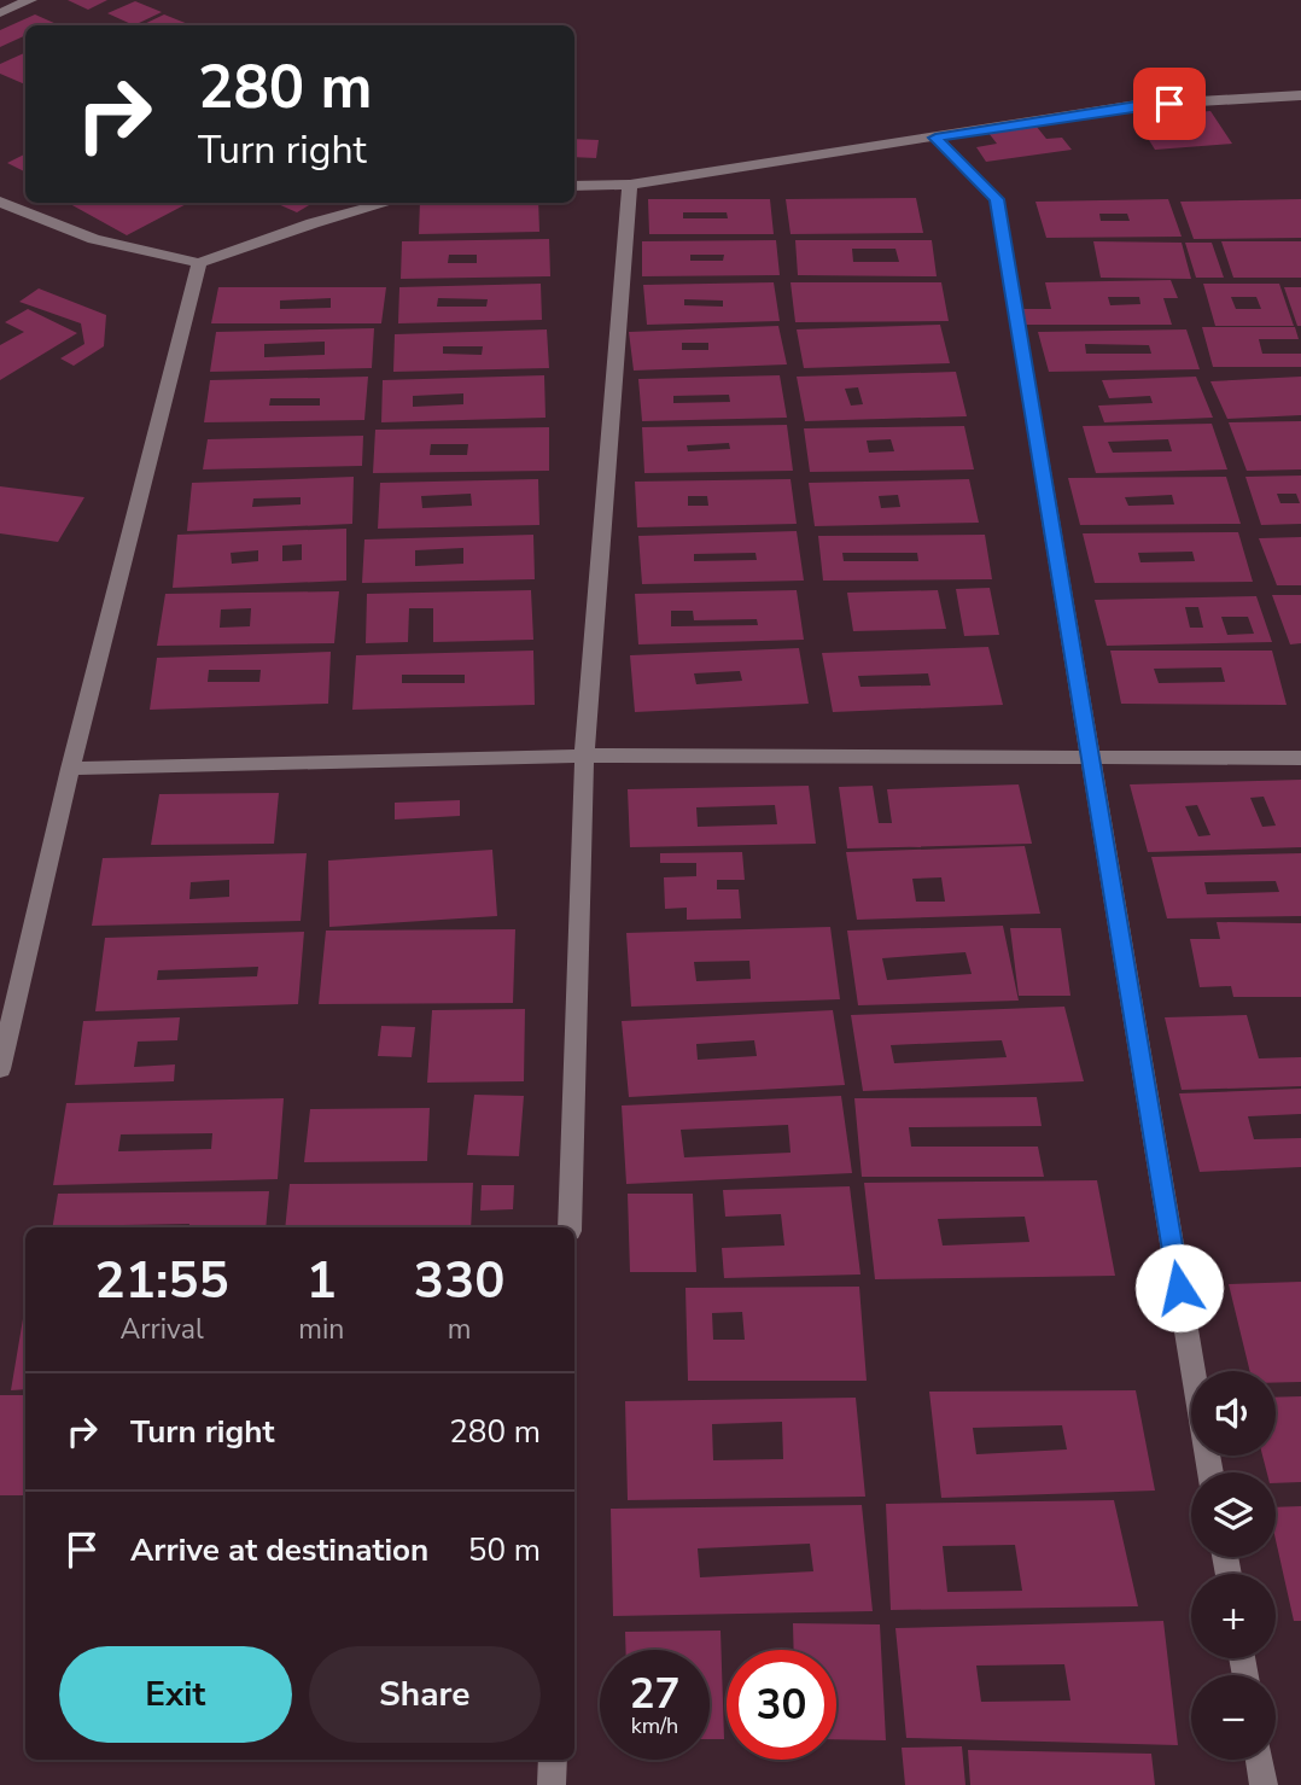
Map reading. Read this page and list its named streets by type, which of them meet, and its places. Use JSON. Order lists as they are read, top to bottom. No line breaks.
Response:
{"page":{"turn":["280 m","Turn right"],"eta":["21:55","Arrival","1","min","330","m"],"map_buttons":["+","−"],"list":[{"name":"Turn right","value":"280 m"},{"name":"Arrive at destination","value":"50 m"}],"buttons":["Exit","Share"],"speed":"27 km/h","limit":"30"}}
